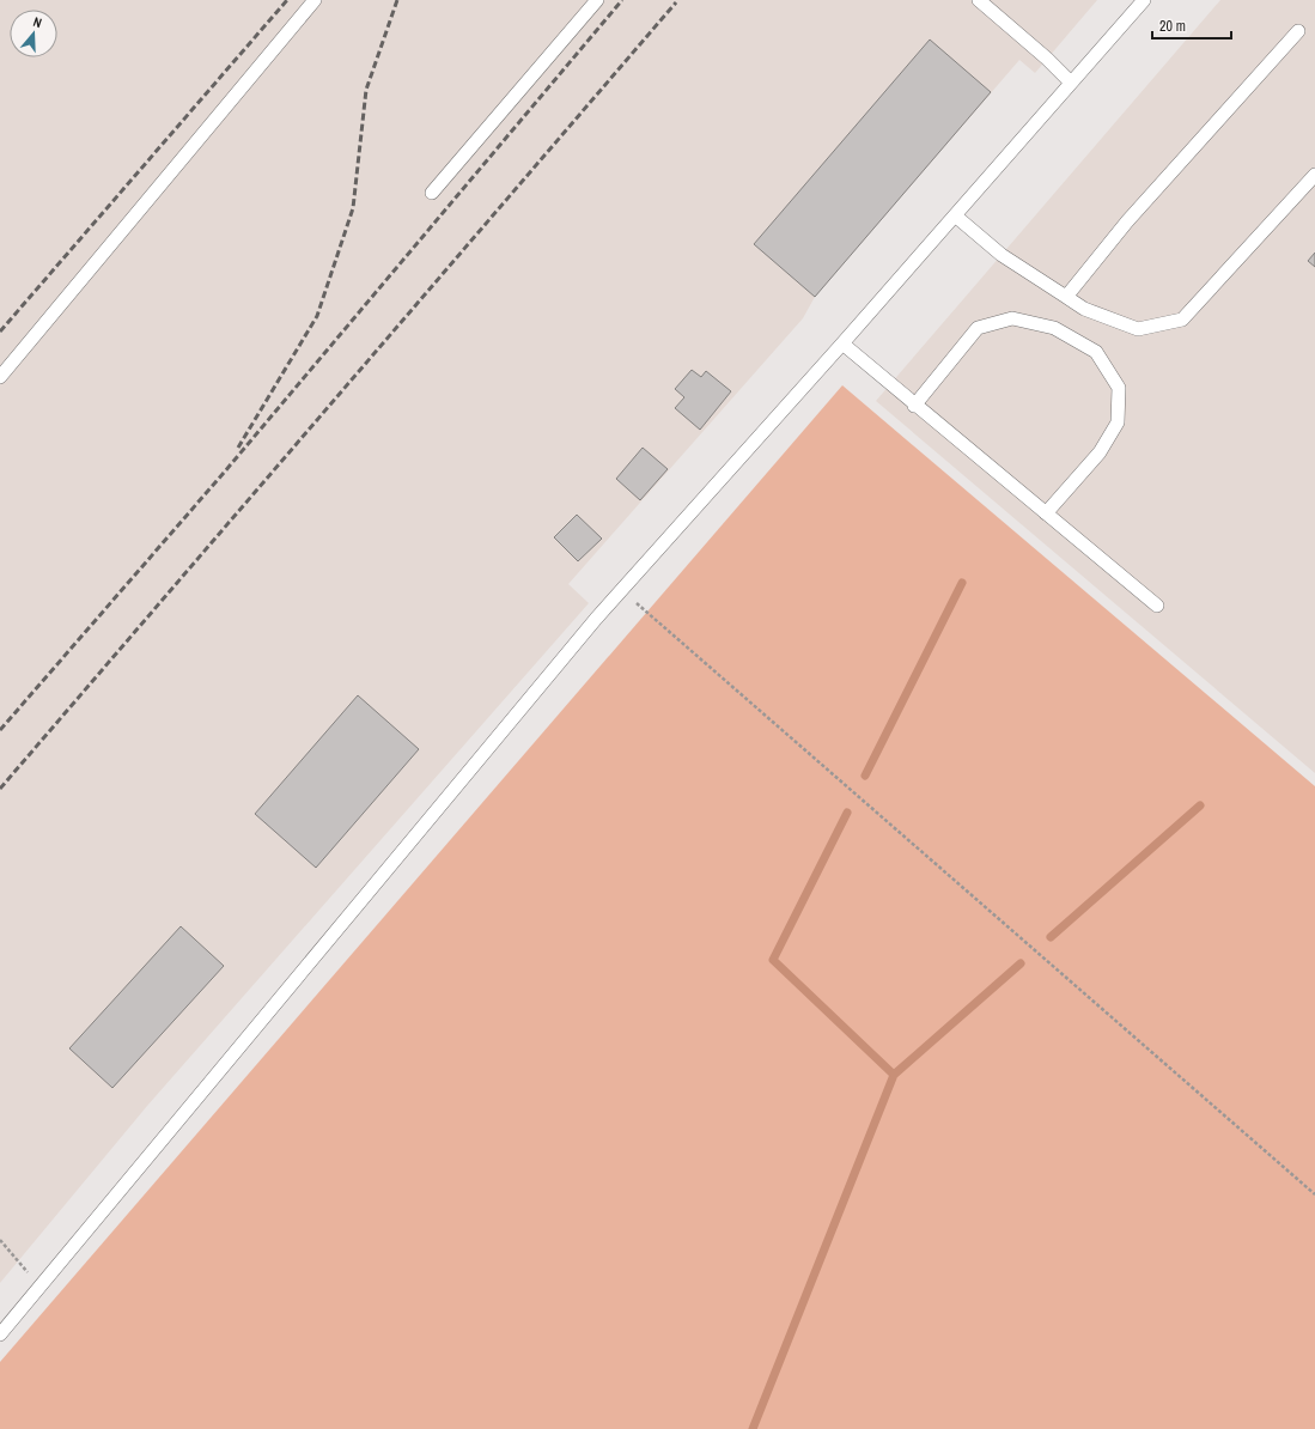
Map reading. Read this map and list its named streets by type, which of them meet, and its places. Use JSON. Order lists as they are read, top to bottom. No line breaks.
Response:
{"scale_bar":"20 m","north":"top"}
